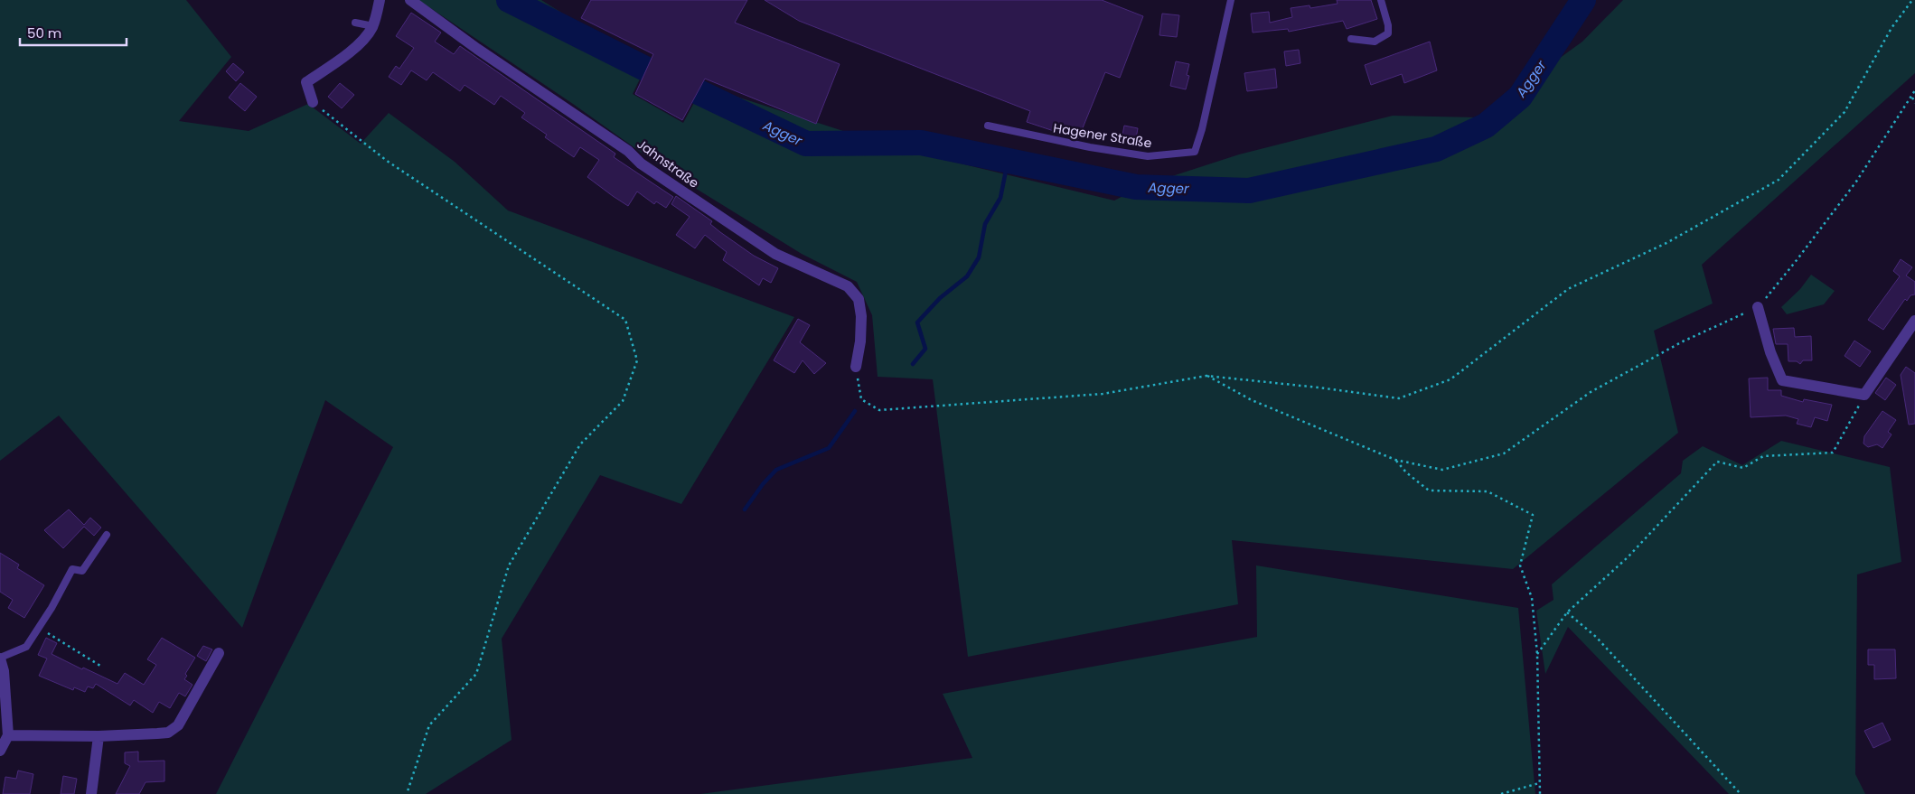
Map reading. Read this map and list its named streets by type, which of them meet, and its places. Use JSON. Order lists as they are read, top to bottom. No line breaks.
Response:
{"streets":{"street":["Jahnstraße"],"lane":["Hagener Straße"]},"water":["Agger"],"scale_bar":"50 m"}
